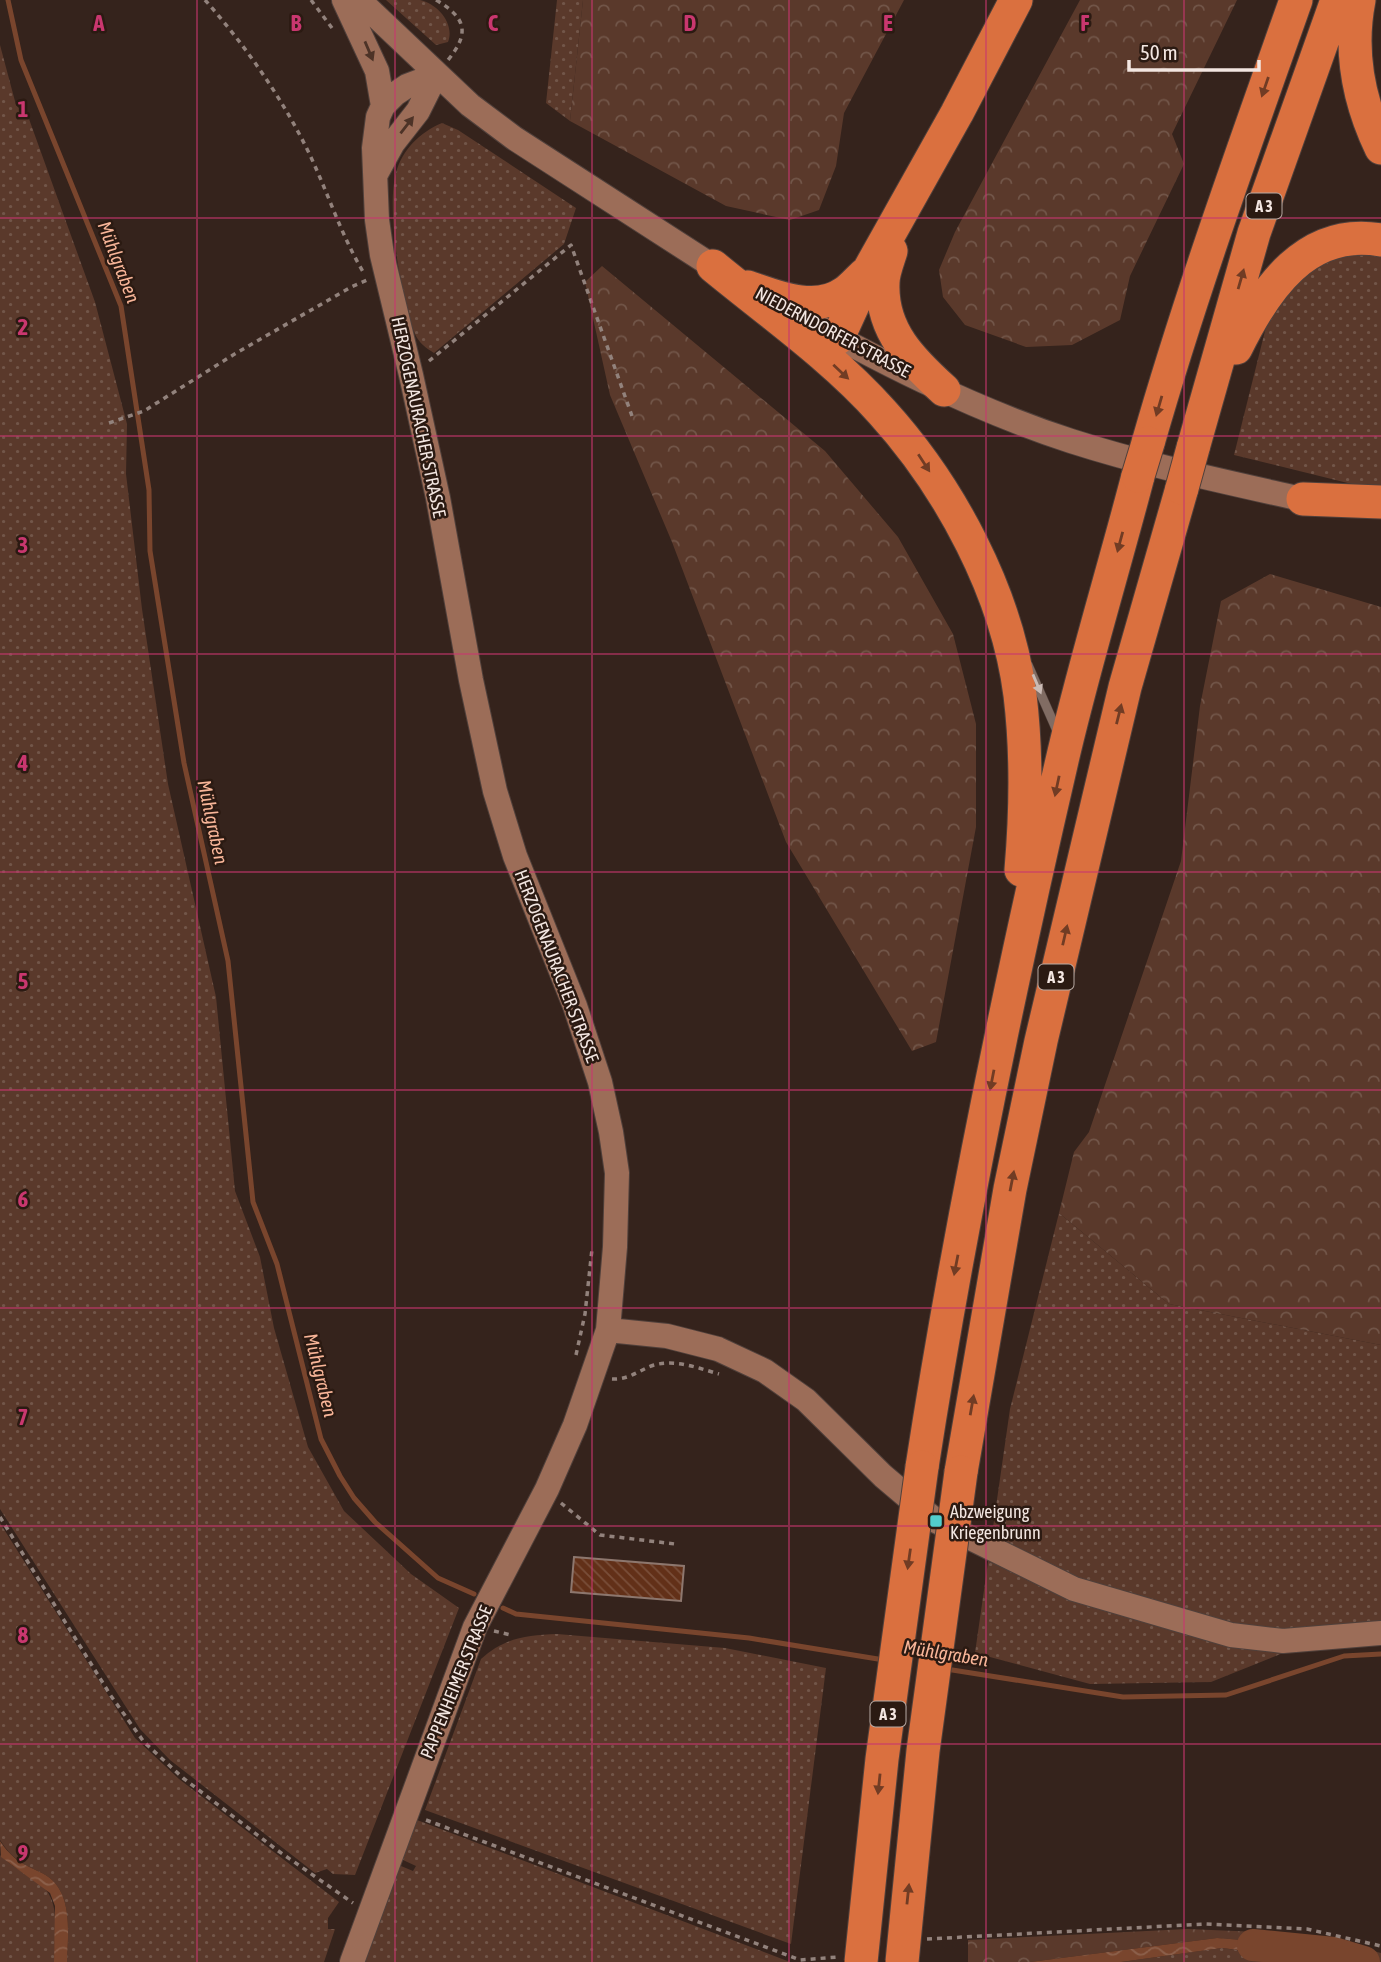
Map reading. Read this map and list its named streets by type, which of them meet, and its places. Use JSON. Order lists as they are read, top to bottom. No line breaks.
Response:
{"streets":{"highway":["A 3"],"street":["NIEDERNDORFER STRASSE","HERZOGENAURACHER STRASSE","PAPPENHEIMER STRASSE"]},"crossings":[["HERZOGENAURACHER STRASSE","PAPPENHEIMER STRASSE"]],"water":["Mühlgraben"],"places":{"transit":["Abzweigung Kriegenbrunn"]},"scale_bar":"50 m","grid":{"columns":["A","B","C","D","E","F"],"rows":["1","2","3","4","5","6","7","8","9"]}}
